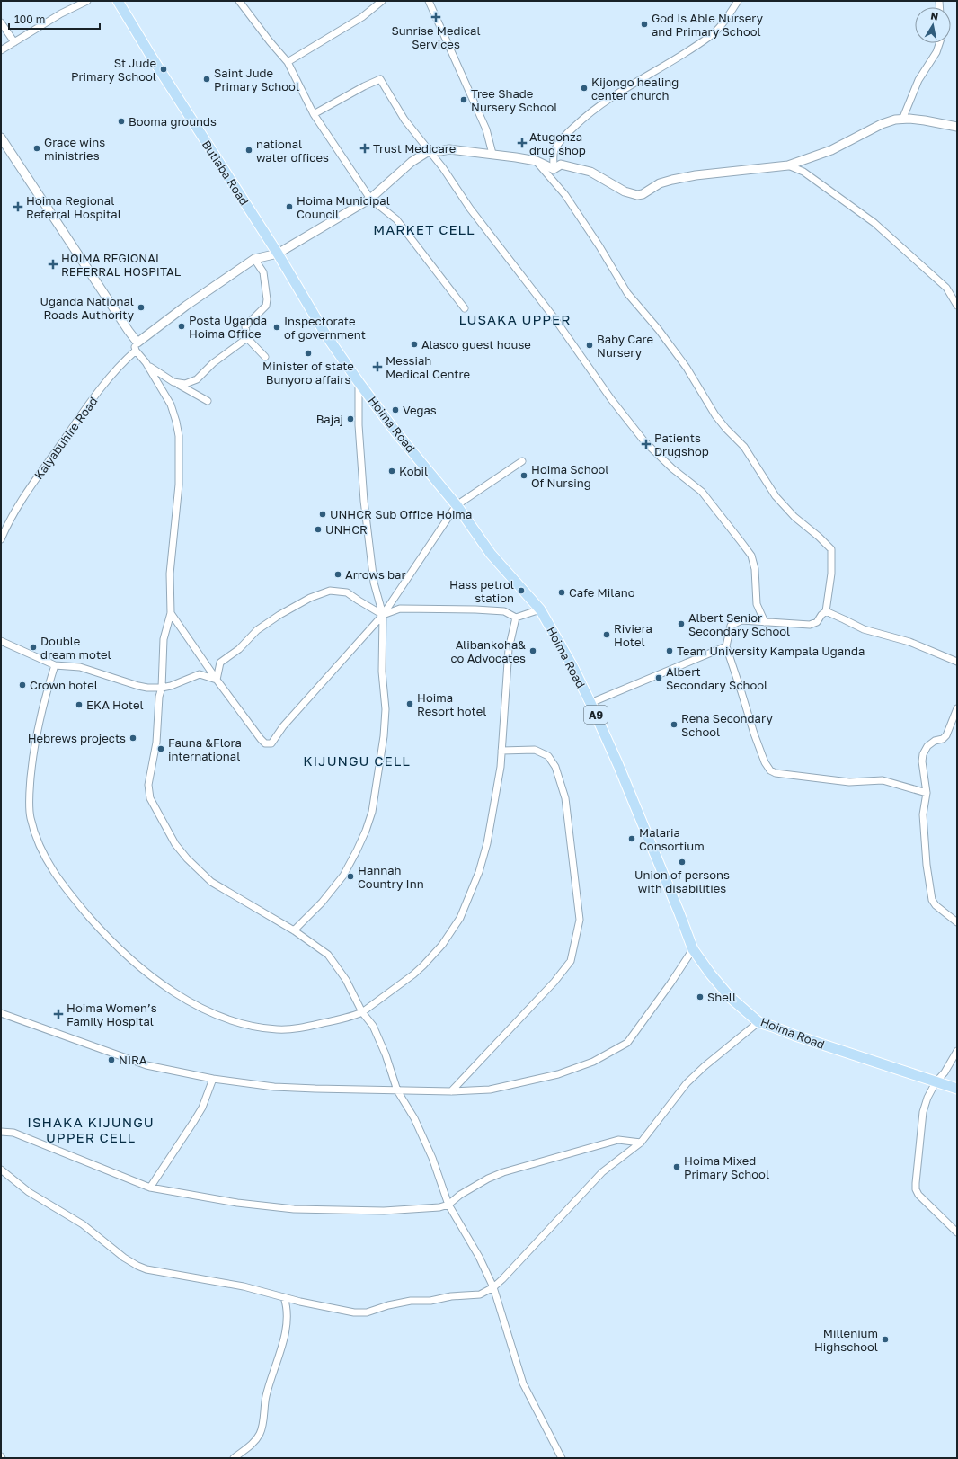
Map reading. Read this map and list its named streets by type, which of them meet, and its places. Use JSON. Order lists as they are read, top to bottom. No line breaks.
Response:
{"streets":{"main road":["Butiaba Road","Hoima Road","A9"],"street":["Kalyabuhire Road"]},"crossings":[["Butiaba Road","Hoima Road"]],"districts":["MARKET CELL","LUSAKA UPPER","KIJUNGU CELL","ISHAKA KIJUNGU UPPER CELL"],"places":{"health":["Sunrise Medical Services","Atugonza drug shop","Trust Medicare","Hoima Regional Referral Hospital","HOIMA REGIONAL REFERRAL HOSPITAL","Messiah Medical Centre","Patients Drugshop","Hoima Women’s Family Hospital"],"other":["God Is Able Nursery and Primary School","St Jude Primary School","Saint Jude Primary School","Kijongo healing center church","Tree Shade Nursery School","Booma grounds","Grace wins ministries","national water offices","Hoima Municipal Council","Uganda National Roads Authority","Posta Uganda Hoima Office","Inspectorate of government","Alasco guest house","Baby Care Nursery","Minister of state Bunyoro affairs","Vegas","Bajaj","Kobil","Hoima School Of Nursing","UNHCR Sub Office Hoima","UNHCR","Arrows bar","Hass petrol station","Cafe Milano","Albert Senior Secondary School","Riviera Hotel","Double dream motel","Alibankoha& co Advocates","Team University Kampala Uganda","Albert Secondary School","Crown hotel","Hoima Resort hotel","EKA Hotel","Rena Secondary School","Hebrews projects","Fauna &Flora international","Malaria Consortium","Union of persons with disabilities","Hannah Country Inn","Shell","NIRA","Hoima Mixed Primary School","Millenium Highschool"]},"scale_bar":"100 m","north":"top"}
